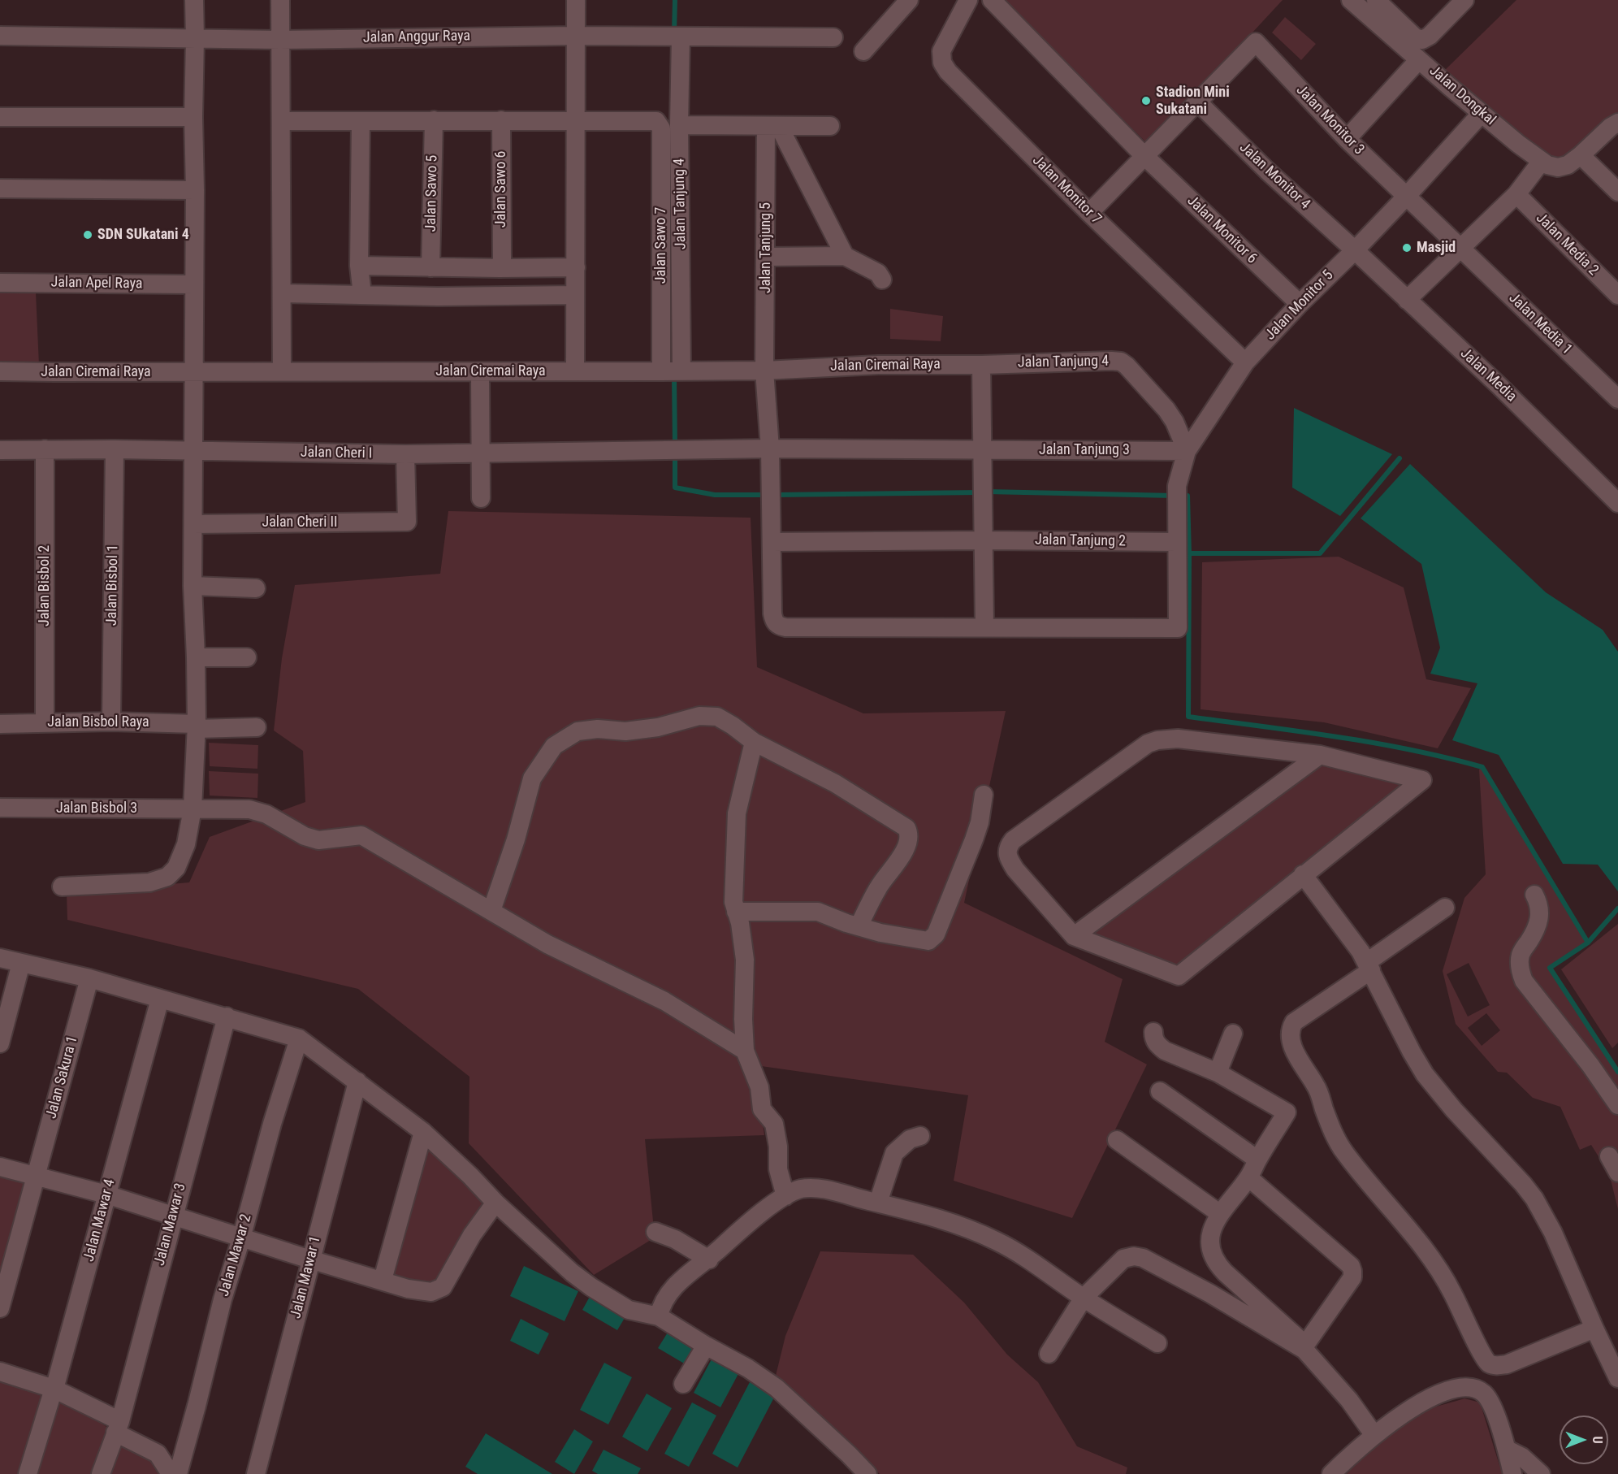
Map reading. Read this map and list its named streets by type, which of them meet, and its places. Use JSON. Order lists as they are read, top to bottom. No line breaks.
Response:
{"streets":{"street":["Jalan Anggur Raya","Jalan Dongkal","Jalan Monitor 3","Jalan Monitor 4","Jalan Sawo 6","Jalan Monitor 7","Jalan Sawo 5","Jalan Tanjung 4","Jalan Monitor 6","Jalan Media 2","Jalan Sawo 7","Jalan Tanjung 5","Jalan Apel Raya","Jalan Monitor 5","Jalan Media 1","Jalan Ciremai Raya","Jalan Media","Jalan Tanjung 3","Jalan Cheri I","Jalan Cheri II","Jalan Tanjung 2","Jalan Bisbol 1","Jalan Bisbol 2","Jalan Bisbol Raya","Jalan Bisbol 3","Jalan Sakura 1","Jalan Mawar 4","Jalan Mawar 3","Jalan Mawar 2","Jalan Mawar 1"]},"crossings":[["Jalan Anggur Raya","Jalan Tanjung 4"],["Jalan Monitor 3","Jalan Monitor 4"],["Jalan Monitor 3","Jalan Monitor 5"],["Jalan Monitor 3","Jalan Media 1"],["Jalan Monitor 4","Jalan Monitor 5"],["Jalan Monitor 4","Jalan Media"],["Jalan Monitor 7","Jalan Monitor 5"],["Jalan Tanjung 4","Jalan Sawo 7"],["Jalan Tanjung 4","Jalan Monitor 5"],["Jalan Tanjung 4","Jalan Ciremai Raya"],["Jalan Tanjung 4","Jalan Tanjung 3"],["Jalan Monitor 6","Jalan Monitor 5"],["Jalan Sawo 7","Jalan Ciremai Raya"],["Jalan Tanjung 5","Jalan Monitor 5"],["Jalan Tanjung 5","Jalan Ciremai Raya"],["Jalan Tanjung 5","Jalan Tanjung 3"],["Jalan Tanjung 5","Jalan Cheri I"],["Jalan Tanjung 5","Jalan Tanjung 2"],["Jalan Monitor 5","Jalan Media"],["Jalan Monitor 5","Jalan Tanjung 3"],["Jalan Monitor 5","Jalan Tanjung 2"],["Jalan Tanjung 3","Jalan Cheri I"],["Jalan Cheri I","Jalan Cheri II"],["Jalan Cheri I","Jalan Bisbol 1"],["Jalan Cheri I","Jalan Bisbol 2"],["Jalan Bisbol 1","Jalan Bisbol Raya"],["Jalan Bisbol 2","Jalan Bisbol Raya"]],"places":["Stadion Mini Sukatani","SDN SUkatani 4","Masjid"],"north":"right"}
